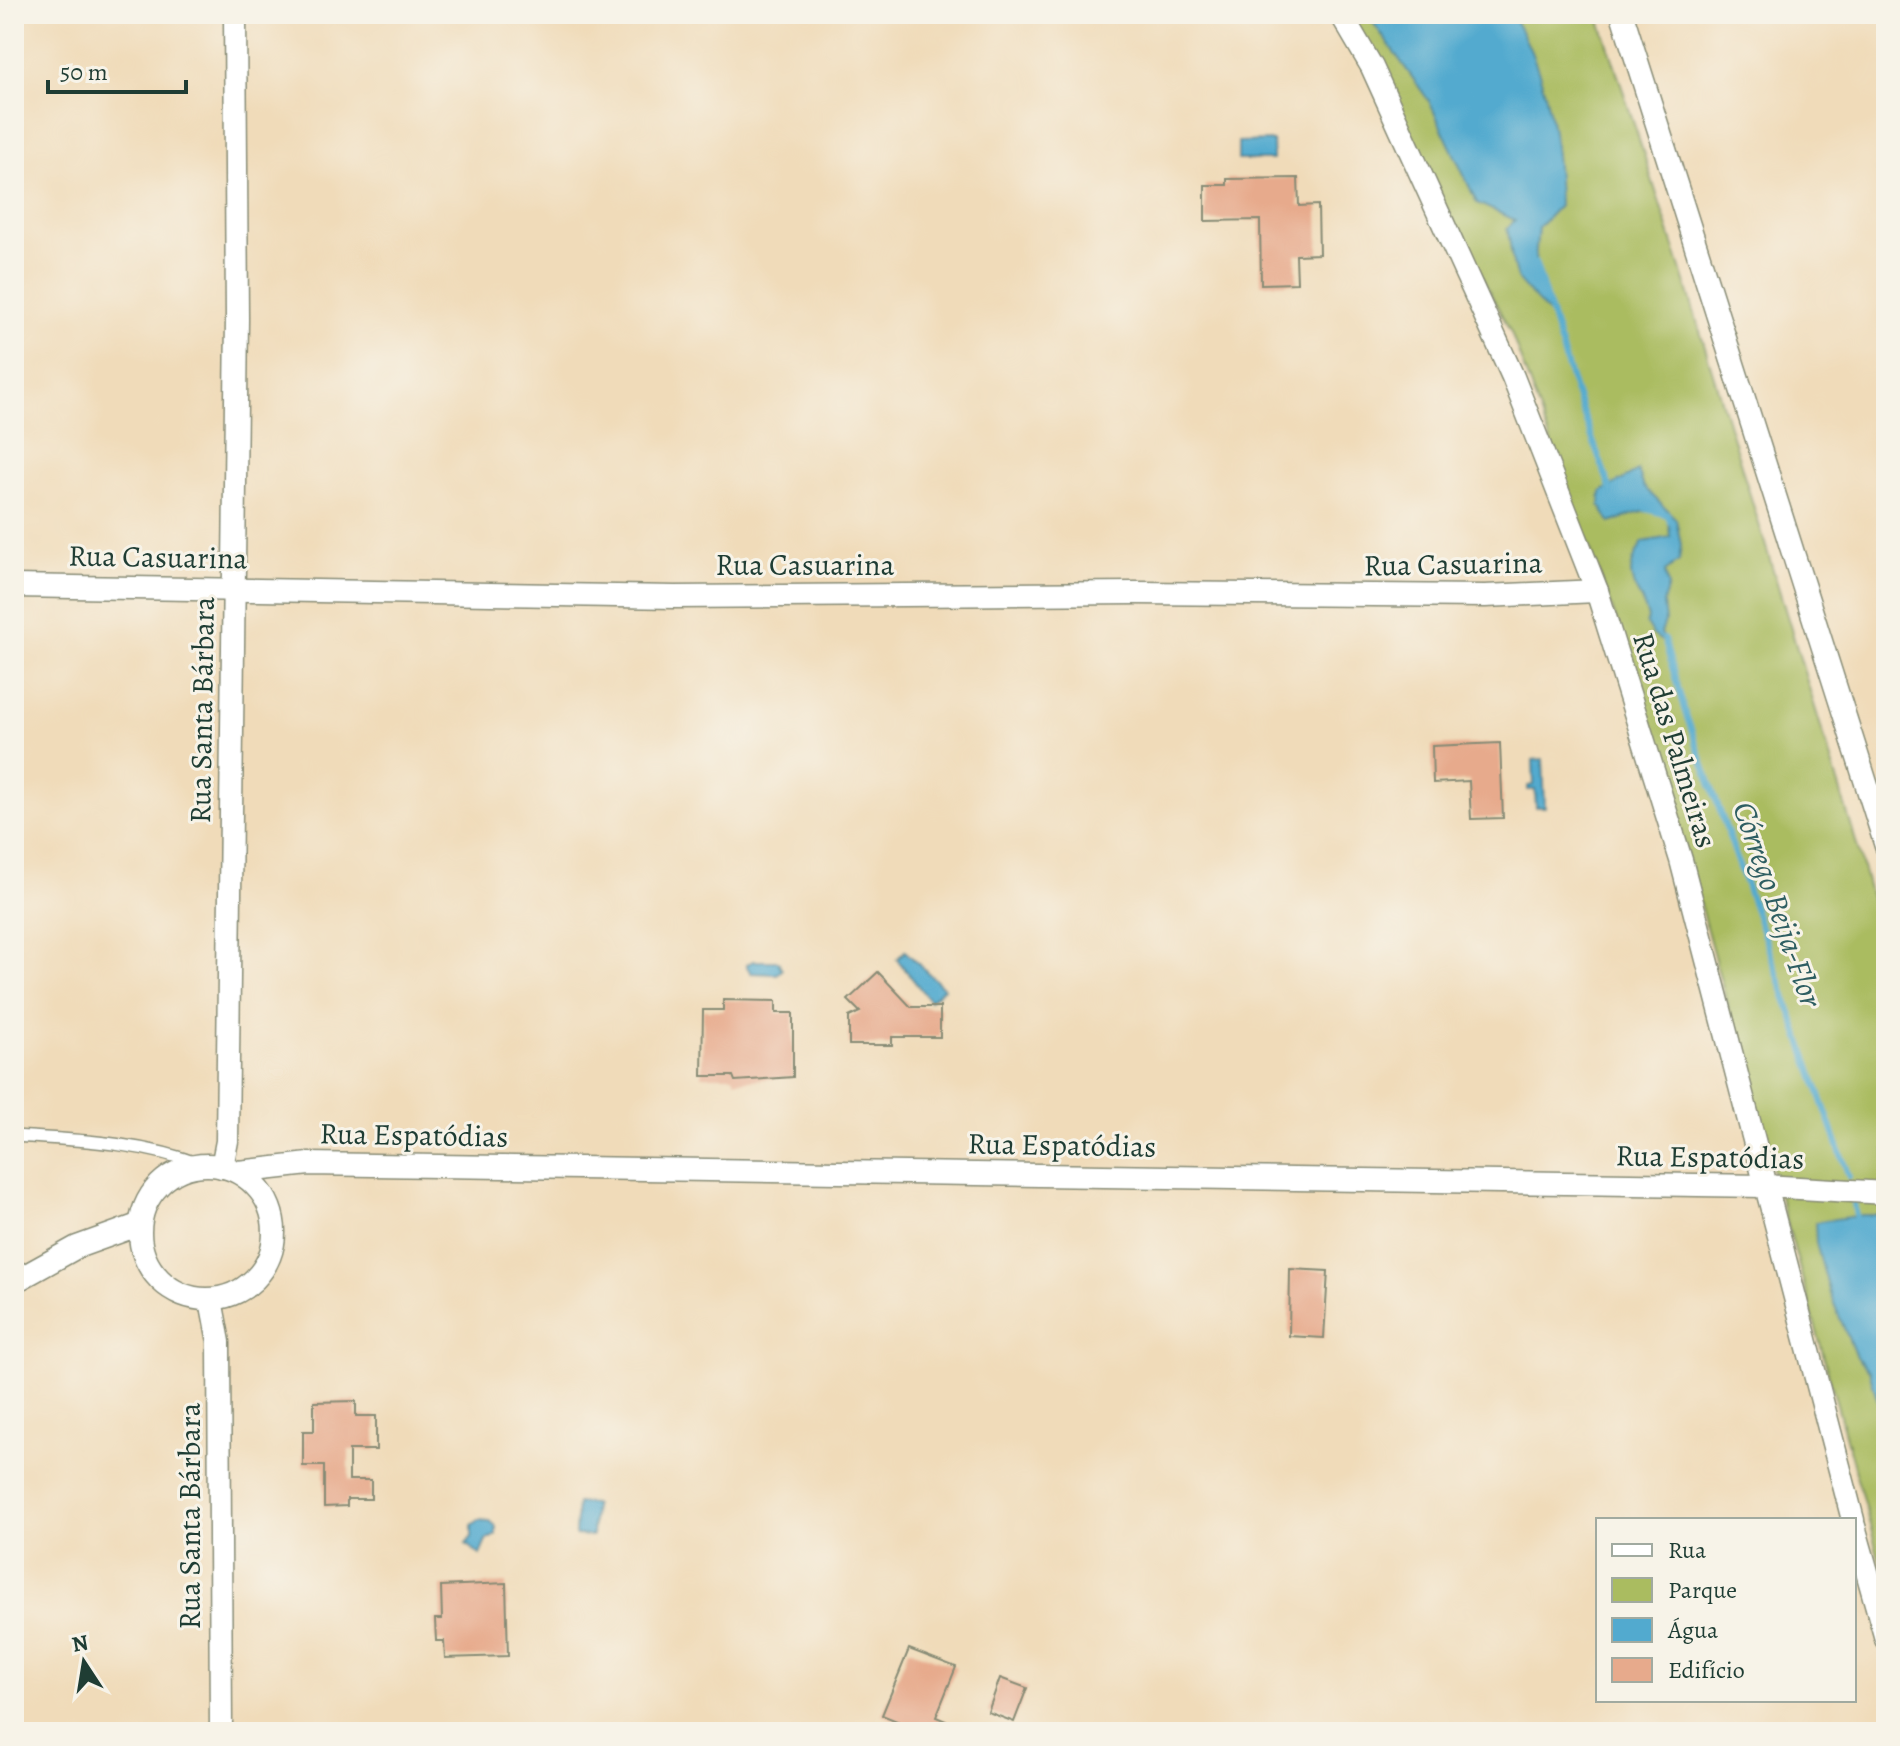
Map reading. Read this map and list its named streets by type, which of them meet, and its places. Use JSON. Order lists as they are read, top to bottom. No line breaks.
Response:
{"streets":{"street":["Rua Casuarina","Rua Santa Bárbara","Rua das Palmeiras","Rua Espatódias"]},"crossings":[["Rua Casuarina","Rua Santa Bárbara"],["Rua Casuarina","Rua das Palmeiras"],["Rua Santa Bárbara","Rua Espatódias"],["Rua das Palmeiras","Rua Espatódias"]],"water":["Córrego Beija-Flor"],"legend":["Rua","Parque","Água","Edifício"],"scale_bar":"50 m","north":"top"}
